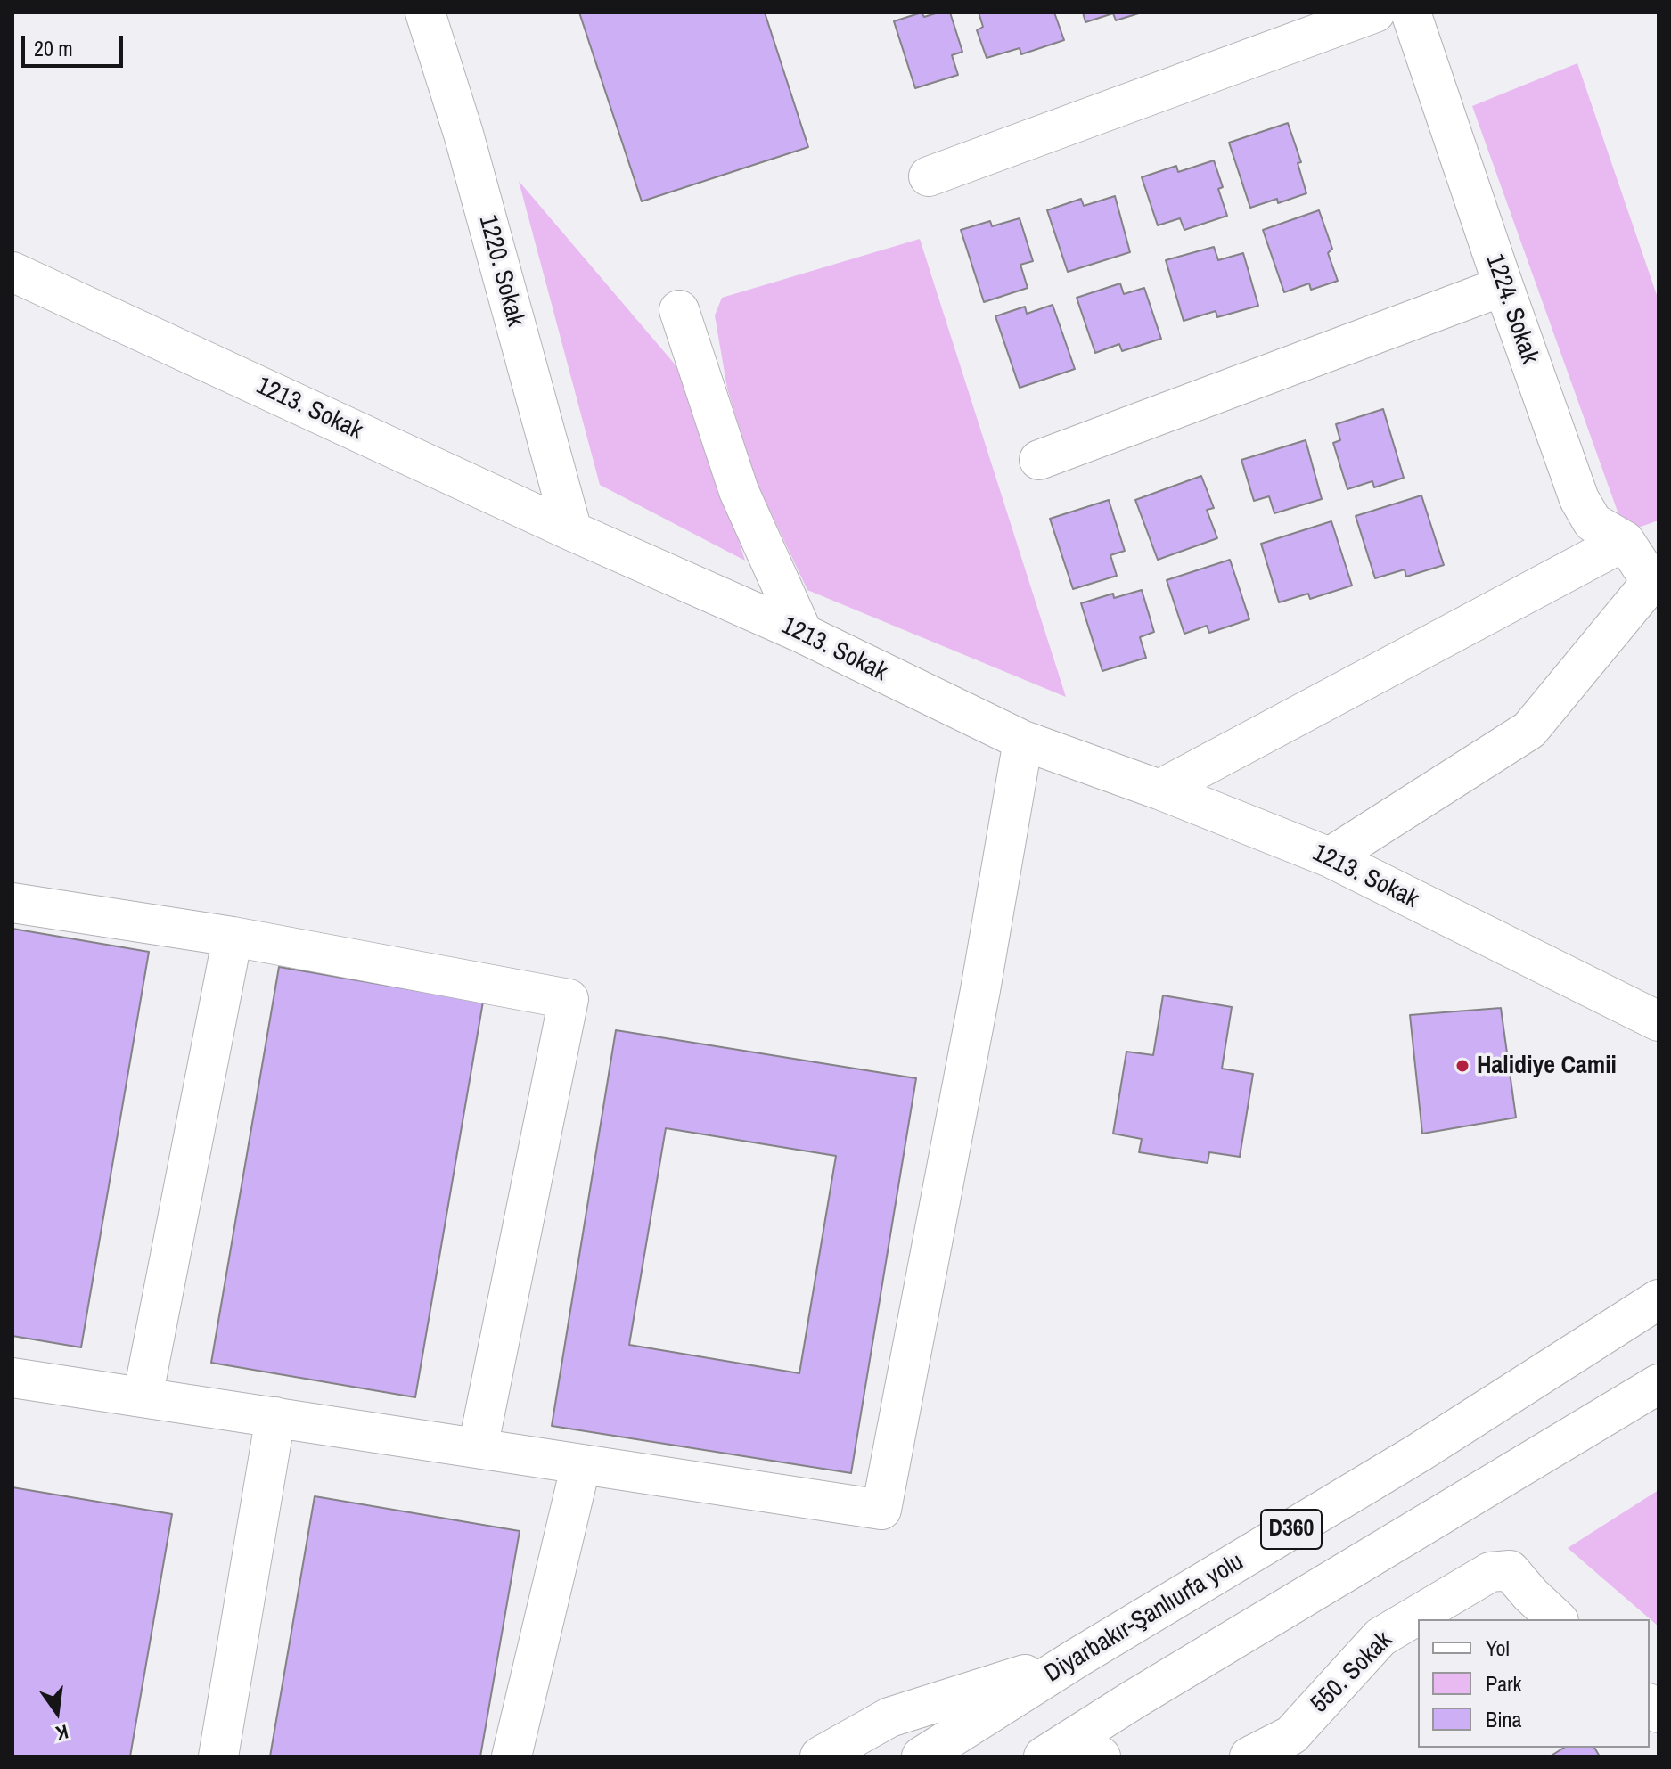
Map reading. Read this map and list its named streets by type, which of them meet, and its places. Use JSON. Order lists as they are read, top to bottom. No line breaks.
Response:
{"streets":{"main road":["1220. Sokak","1224. Sokak","1213. Sokak","D360","Diyarbakır-Şanlıurfa yolu","550. Sokak"]},"crossings":[["1220. Sokak","1213. Sokak"]],"places":["Halidiye Camii"],"legend":["Yol","Park","Bina"],"scale_bar":"20 m","north":"bottom"}
